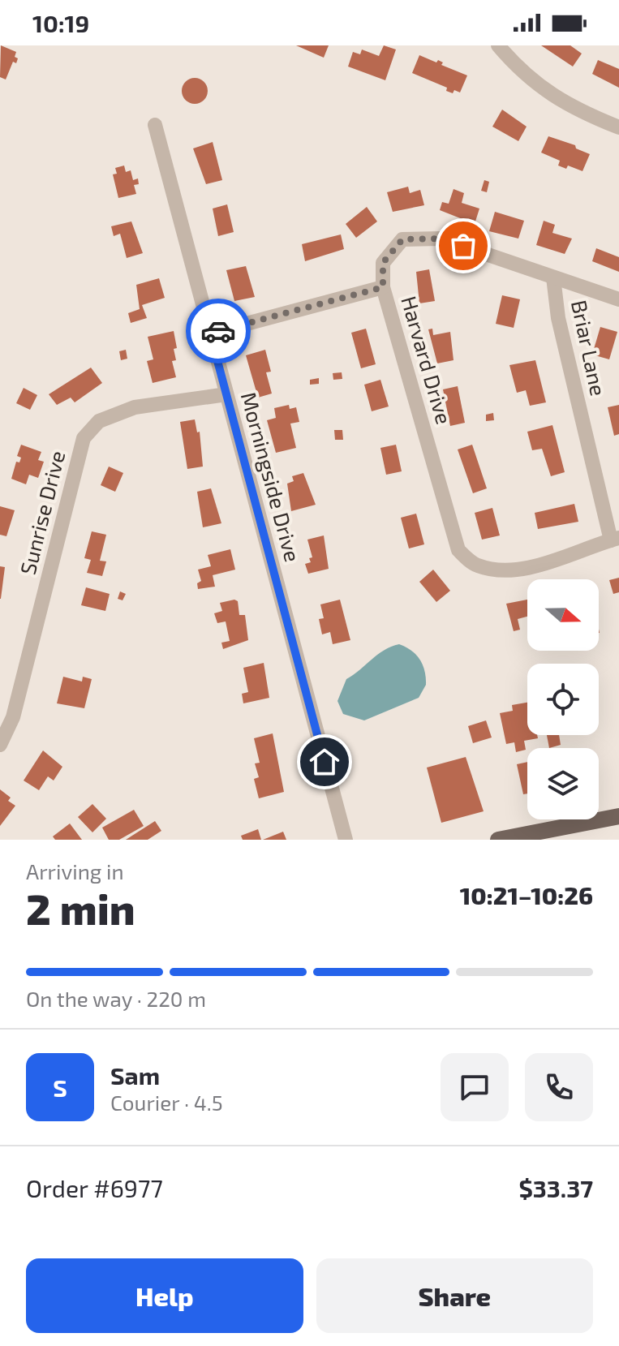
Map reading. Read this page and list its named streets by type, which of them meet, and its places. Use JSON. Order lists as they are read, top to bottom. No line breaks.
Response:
{"streets":{"street":["Briar Lane","Harvard Drive","Morningside Drive","Sunrise Drive"]},"crossings":[["Briar Lane","Harvard Drive"],["Morningside Drive","Sunrise Drive"]],"north":"right","page":{"status":"10:19","heading":["2 min","Arriving in","10:21–10:26"],"panel":["Sam","Courier · 4.5","Order #6977","$33.37"],"bar":"On the way · 220 m","round":"S","buttons":["Help","Share"]}}
